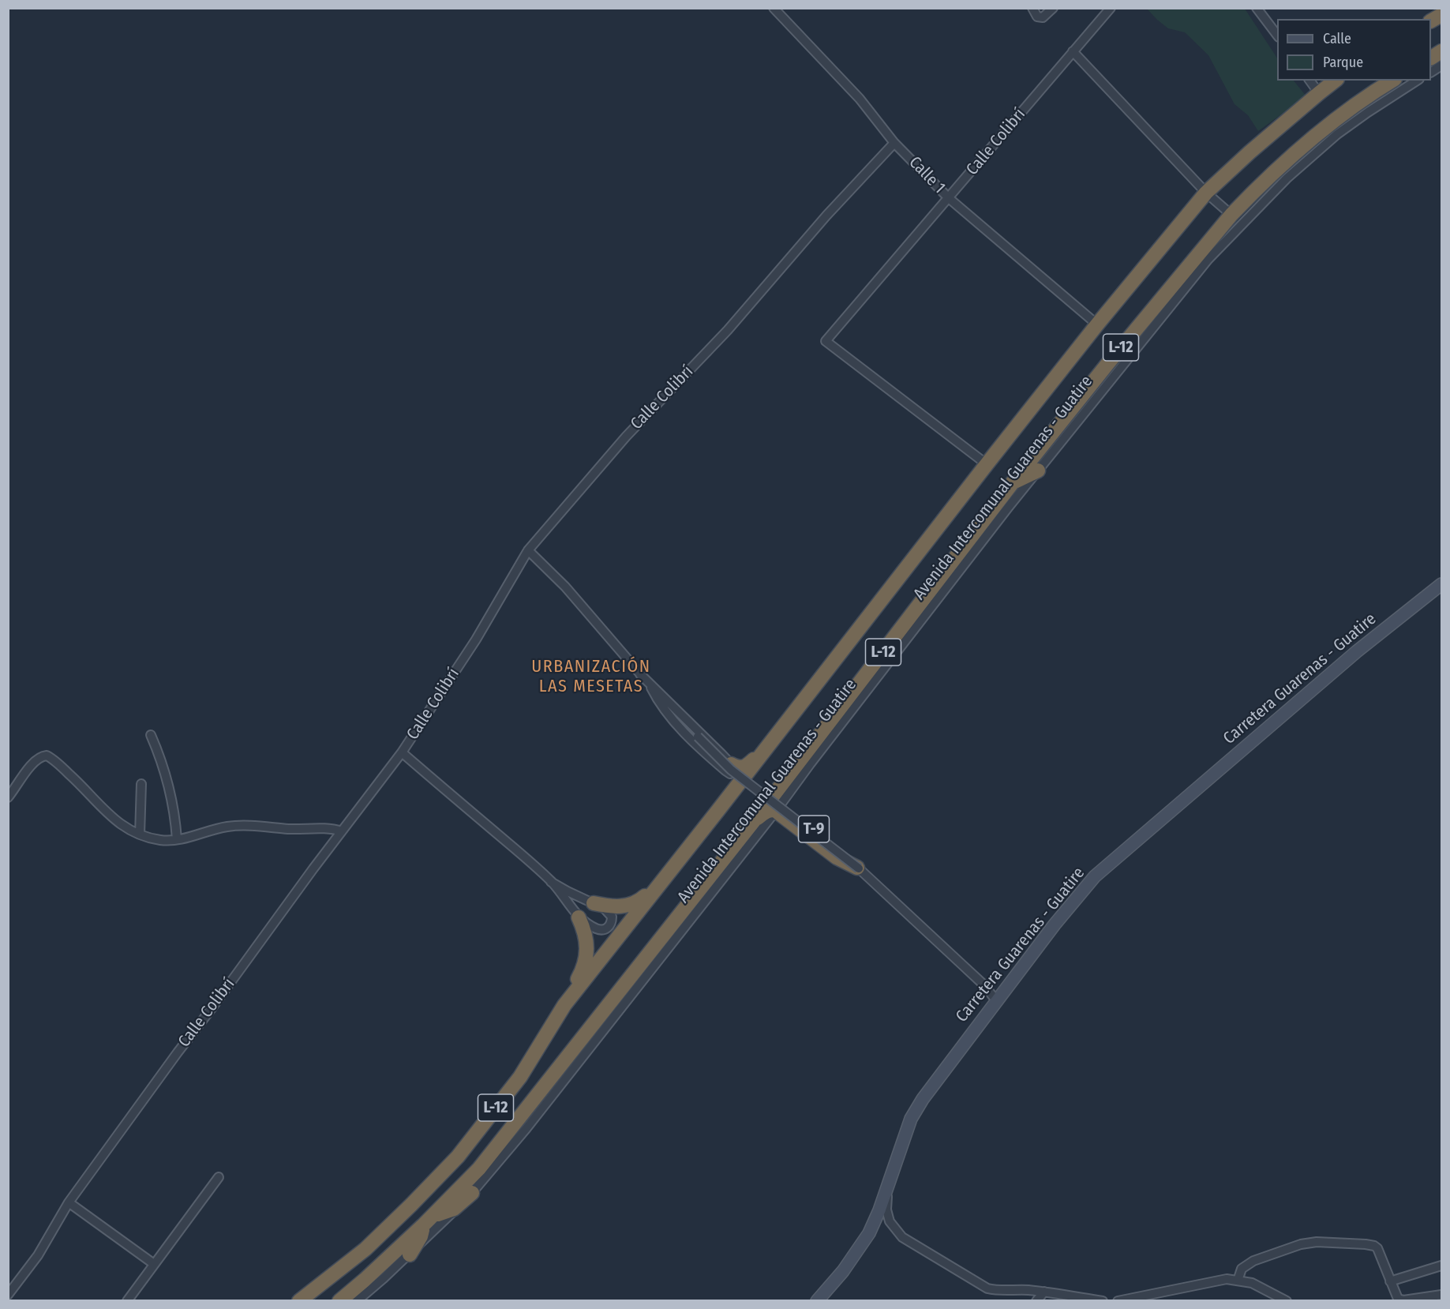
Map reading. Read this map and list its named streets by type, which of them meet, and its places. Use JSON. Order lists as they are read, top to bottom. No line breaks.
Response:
{"streets":{"highway":["L-12","Avenida Intercomunal Guarenas - Guatire","T-9"],"main road":["Carretera Guarenas - Guatire"],"street":["Calle Colibrí","Calle 1"]},"crossings":[["Calle Colibrí","Calle 1"],["Calle Colibrí","Avenida Intercomunal Guarenas - Guatire"],["Calle 1","Avenida Intercomunal Guarenas - Guatire"],["Avenida Intercomunal Guarenas - Guatire","T-9"]],"districts":["URBANIZACIÓN LAS MESETAS"],"legend":["Calle","Parque"]}
